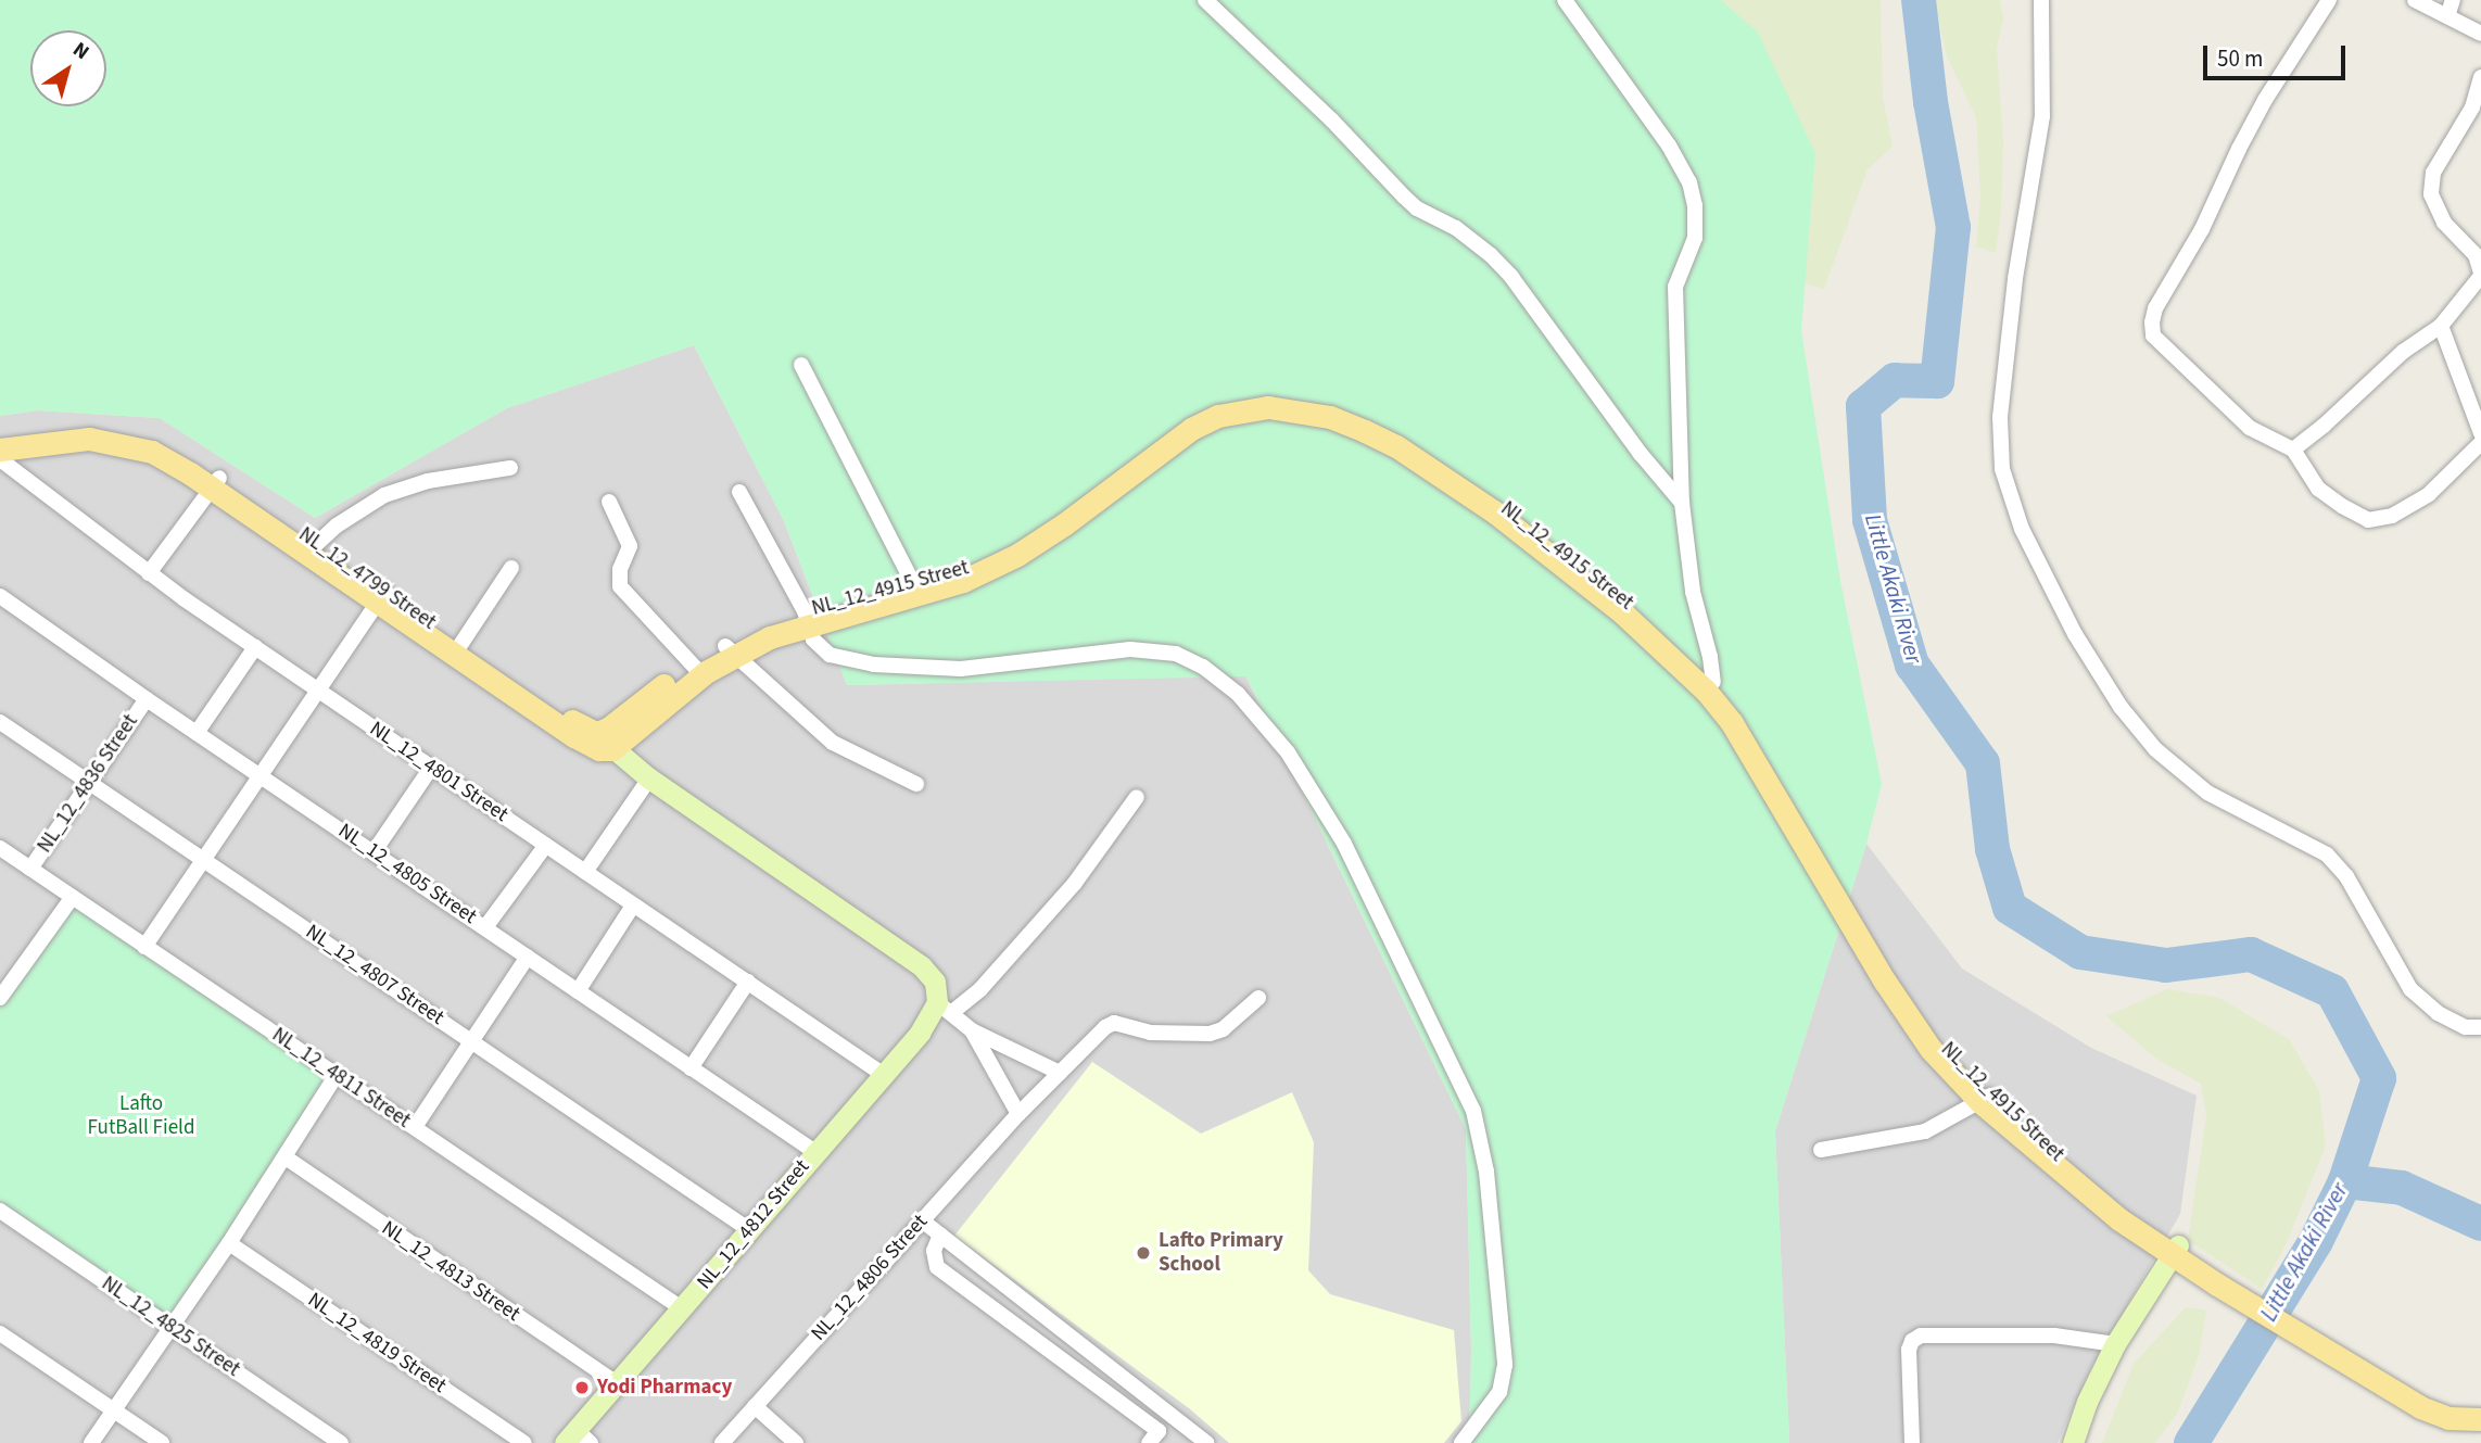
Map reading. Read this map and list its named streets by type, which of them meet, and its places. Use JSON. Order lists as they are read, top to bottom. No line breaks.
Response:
{"streets":{"main road":["NL_12_4915 Street","NL_12_4799 Street"],"street":["NL_12_4801 Street","NL_12_4836 Street","NL_12_4805 Street","NL_12_4807 Street","NL_12_4811 Street","NL_12_4812 Street","NL_12_4813 Street","NL_12_4806 Street","NL_12_4825 Street","NL_12_4819 Street"]},"crossings":[["NL_12_4915 Street","NL_12_4799 Street"],["NL_12_4799 Street","NL_12_4812 Street"],["NL_12_4799 Street","NL_12_4806 Street"],["NL_12_4801 Street","NL_12_4812 Street"],["NL_12_4836 Street","NL_12_4805 Street"],["NL_12_4836 Street","NL_12_4807 Street"],["NL_12_4836 Street","NL_12_4811 Street"],["NL_12_4805 Street","NL_12_4812 Street"],["NL_12_4807 Street","NL_12_4812 Street"],["NL_12_4811 Street","NL_12_4812 Street"],["NL_12_4812 Street","NL_12_4813 Street"]],"water":["Little Akaki River"],"parks":["Lafto FutBall Field"],"places":["Lafto Primary School","Yodi Pharmacy"],"scale_bar":"50 m","north":"top right"}
